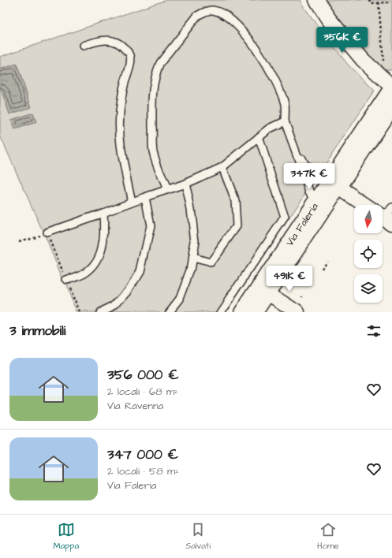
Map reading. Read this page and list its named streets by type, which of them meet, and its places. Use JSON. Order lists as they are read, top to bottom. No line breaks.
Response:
{"streets":{"street":["Via Faleria"]},"north":"bottom","page":{"price":["356K €","347K €","491K €"],"heading":"3 immobili","list":[{"name":"356 000 €","note":"2 locali · 68 m² · Via Ravenna"},{"name":"347 000 €","note":"2 locali · 58 m² · Via Faleria"}],"tabs":["Mappa","Salvati","Home"]}}
